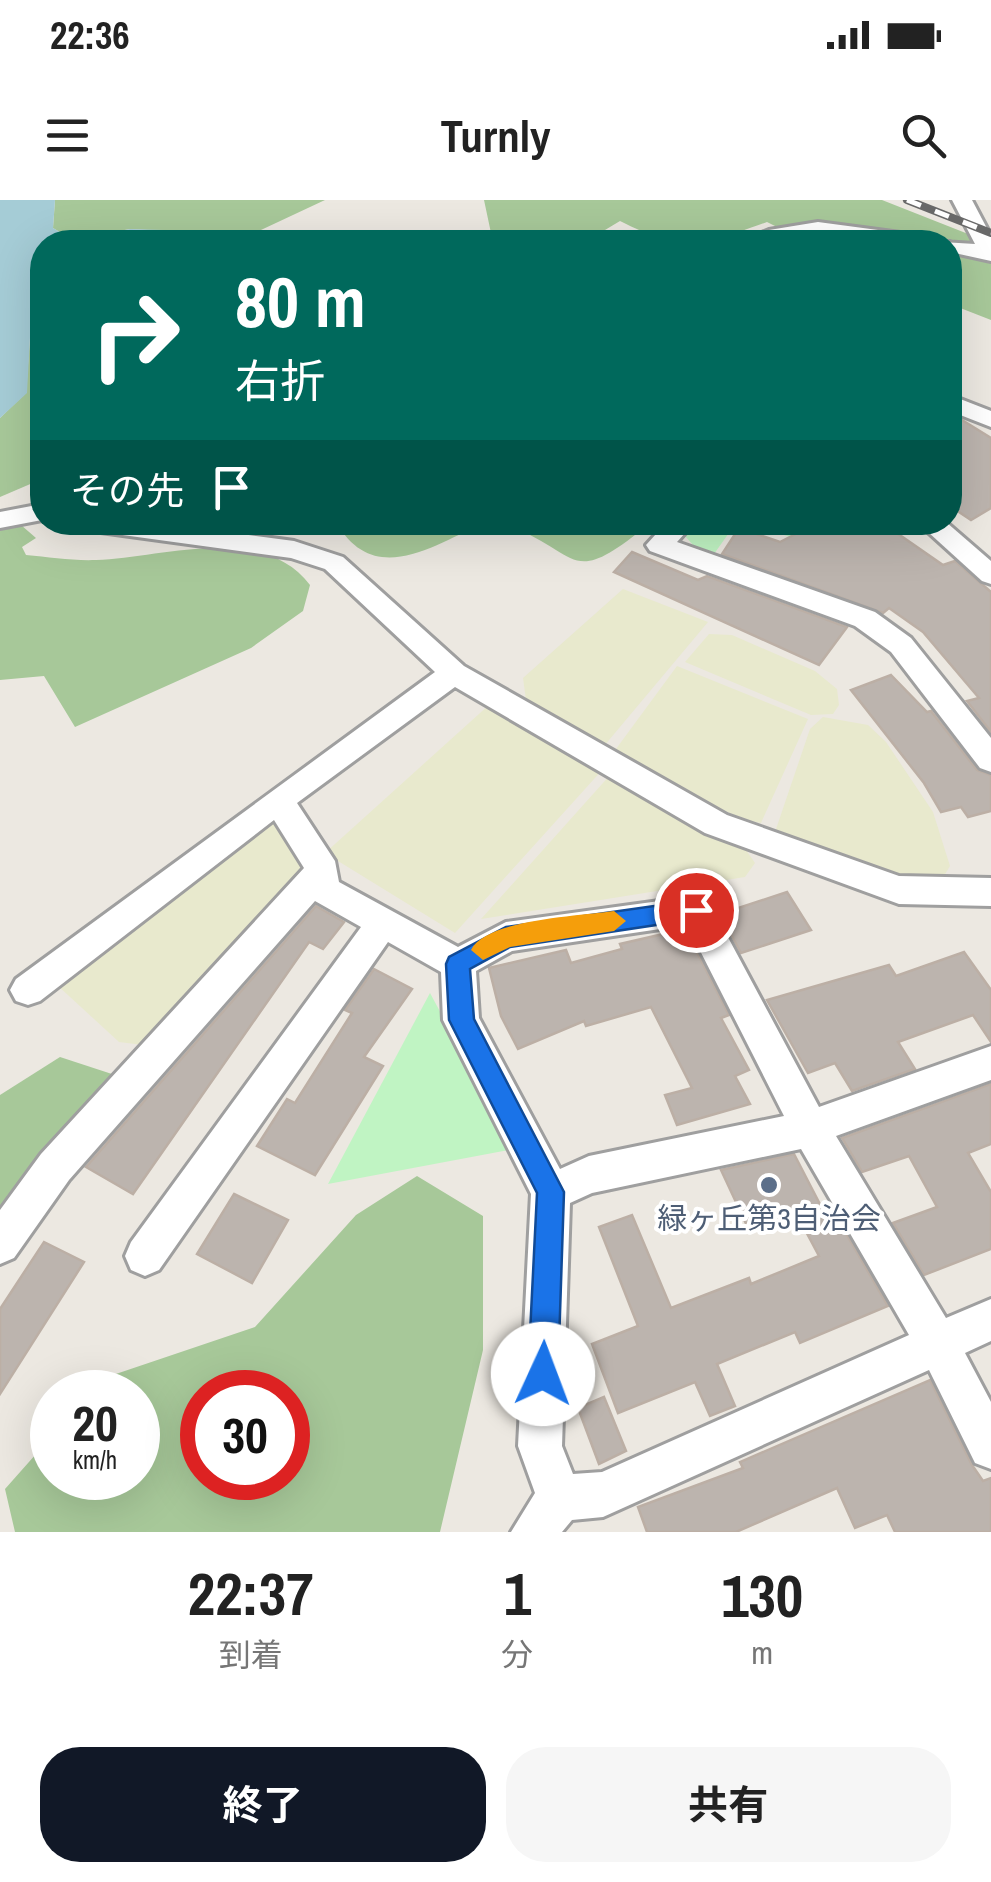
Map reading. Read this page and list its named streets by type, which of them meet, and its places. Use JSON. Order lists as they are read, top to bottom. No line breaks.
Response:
{"places":["緑ヶ丘第3自治会"],"page":{"status":"22:36","header":"Turnly","turn":["80 m","右折"],"then":"その先","speed":"20 km/h","limit":"30","eta":["22:37","到着","1","分","130","m"],"buttons":["終了","共有"]}}
